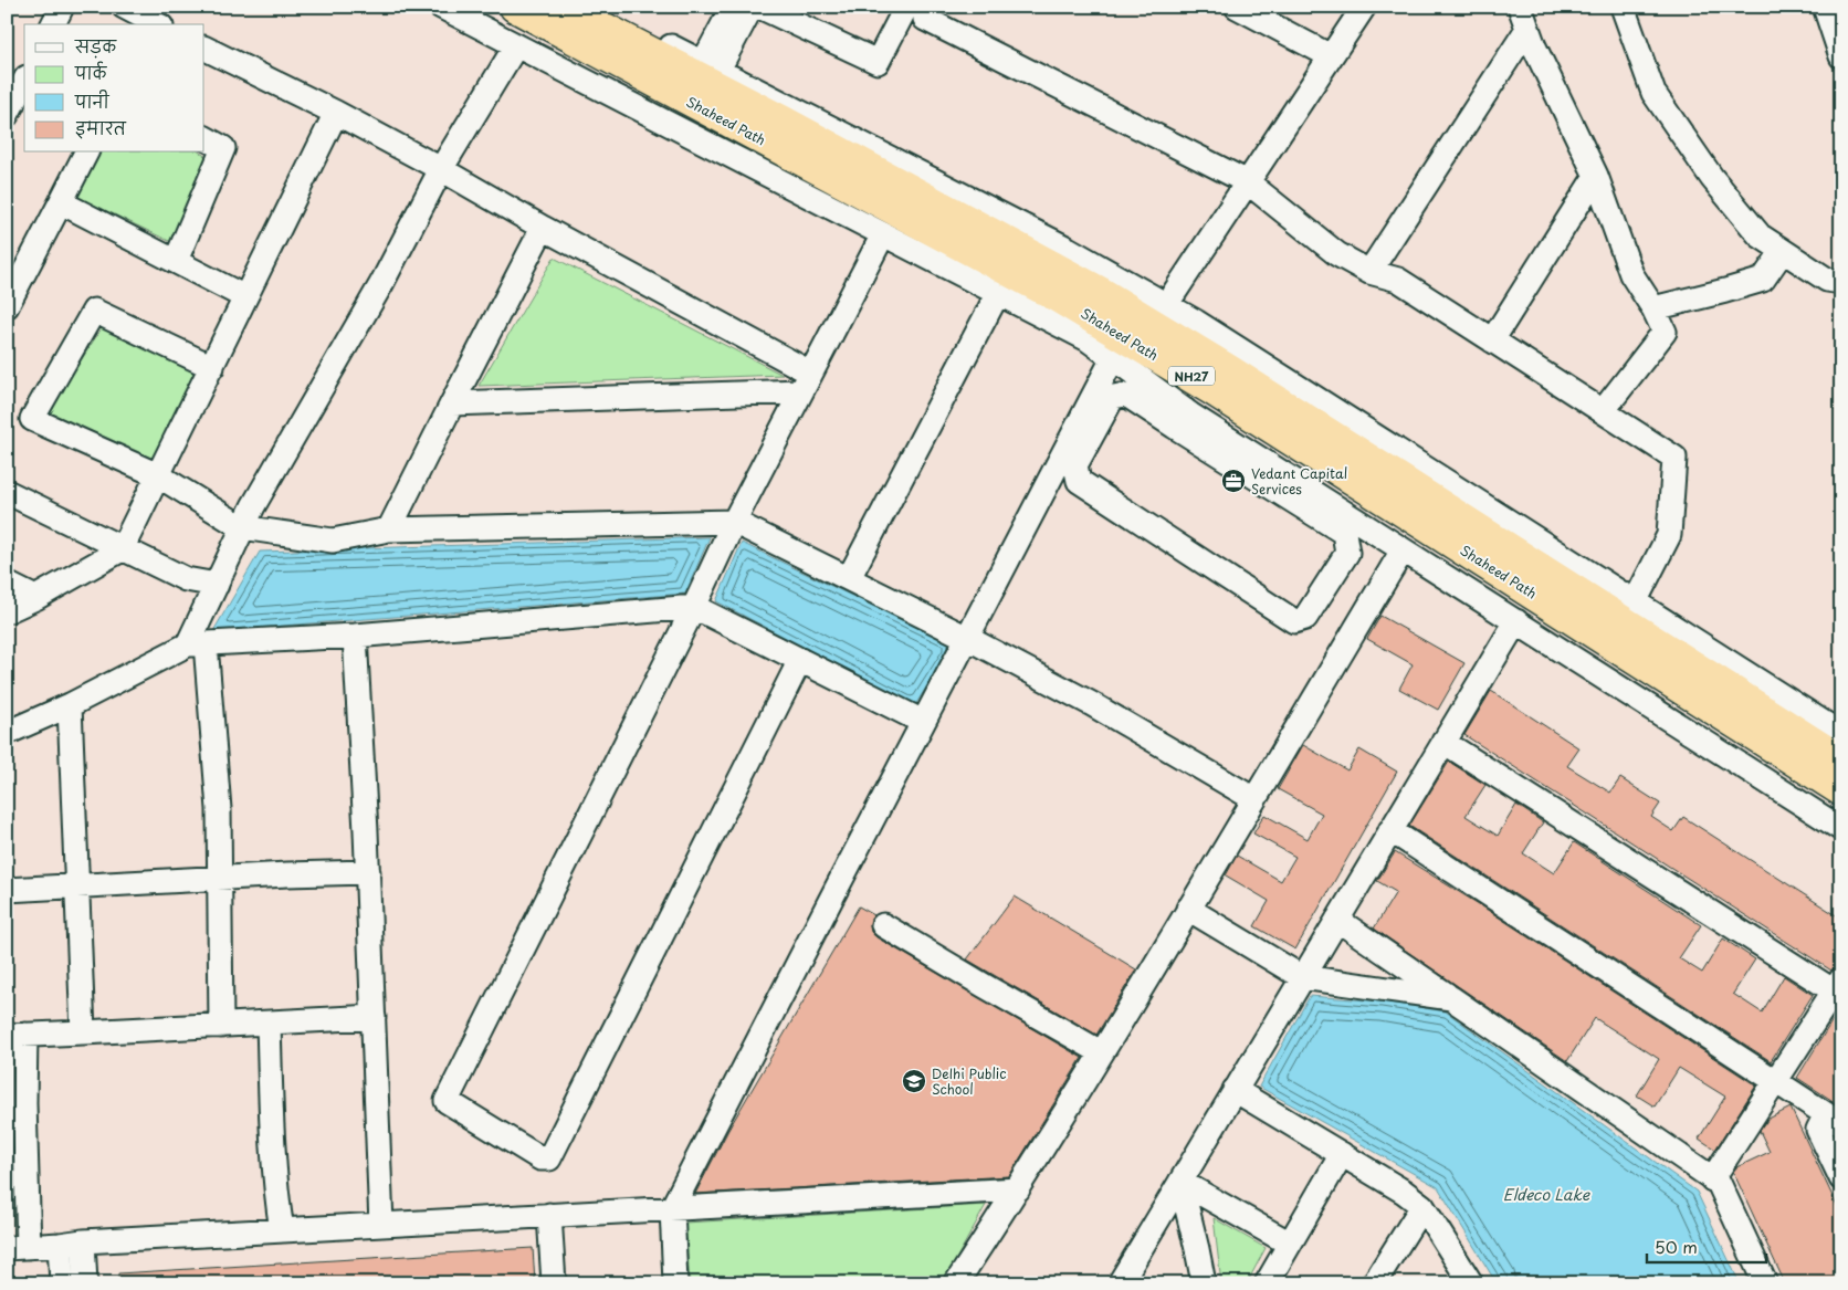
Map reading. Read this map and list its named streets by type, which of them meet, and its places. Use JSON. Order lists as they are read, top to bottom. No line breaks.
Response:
{"streets":{"highway":["Shaheed Path","NH27"]},"water":["Eldeco Lake"],"places":{"office":["Vedant Capital Services"],"school or university":["Delhi Public School"]},"legend":["सड़क","पार्क","पानी","इमारत"],"scale_bar":"50 m"}
